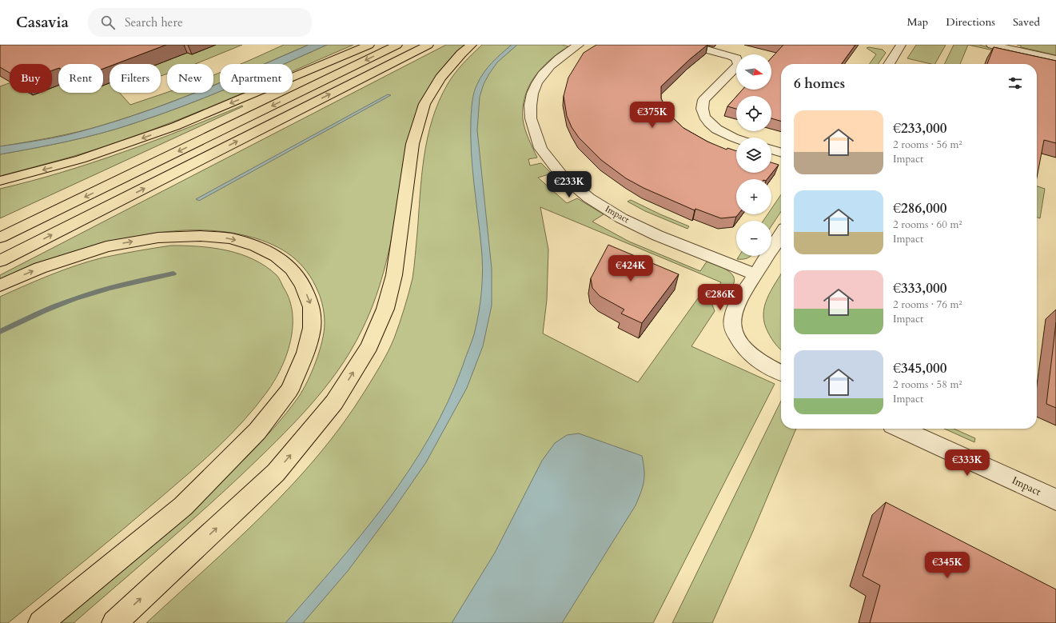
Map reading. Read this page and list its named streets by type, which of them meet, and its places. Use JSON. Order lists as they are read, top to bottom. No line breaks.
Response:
{"streets":{"street":["Impact"]},"north":"right","page":{"header":"Casavia","search":"Search here","nav":["Map","Directions","Saved"],"map_buttons":["+","−"],"chip":["Buy","Rent","Filters","New","Apartment"],"heading":"6 homes","price":["€375K","€233K","€424K","€286K","€333K","€345K"],"list":[{"name":"€233,000","note":"2 rooms · 56 m² · Impact"},{"name":"€286,000","note":"2 rooms · 60 m² · Impact"},{"name":"€333,000","note":"2 rooms · 76 m² · Impact"},{"name":"€345,000","note":"2 rooms · 58 m² · Impact"}]}}
